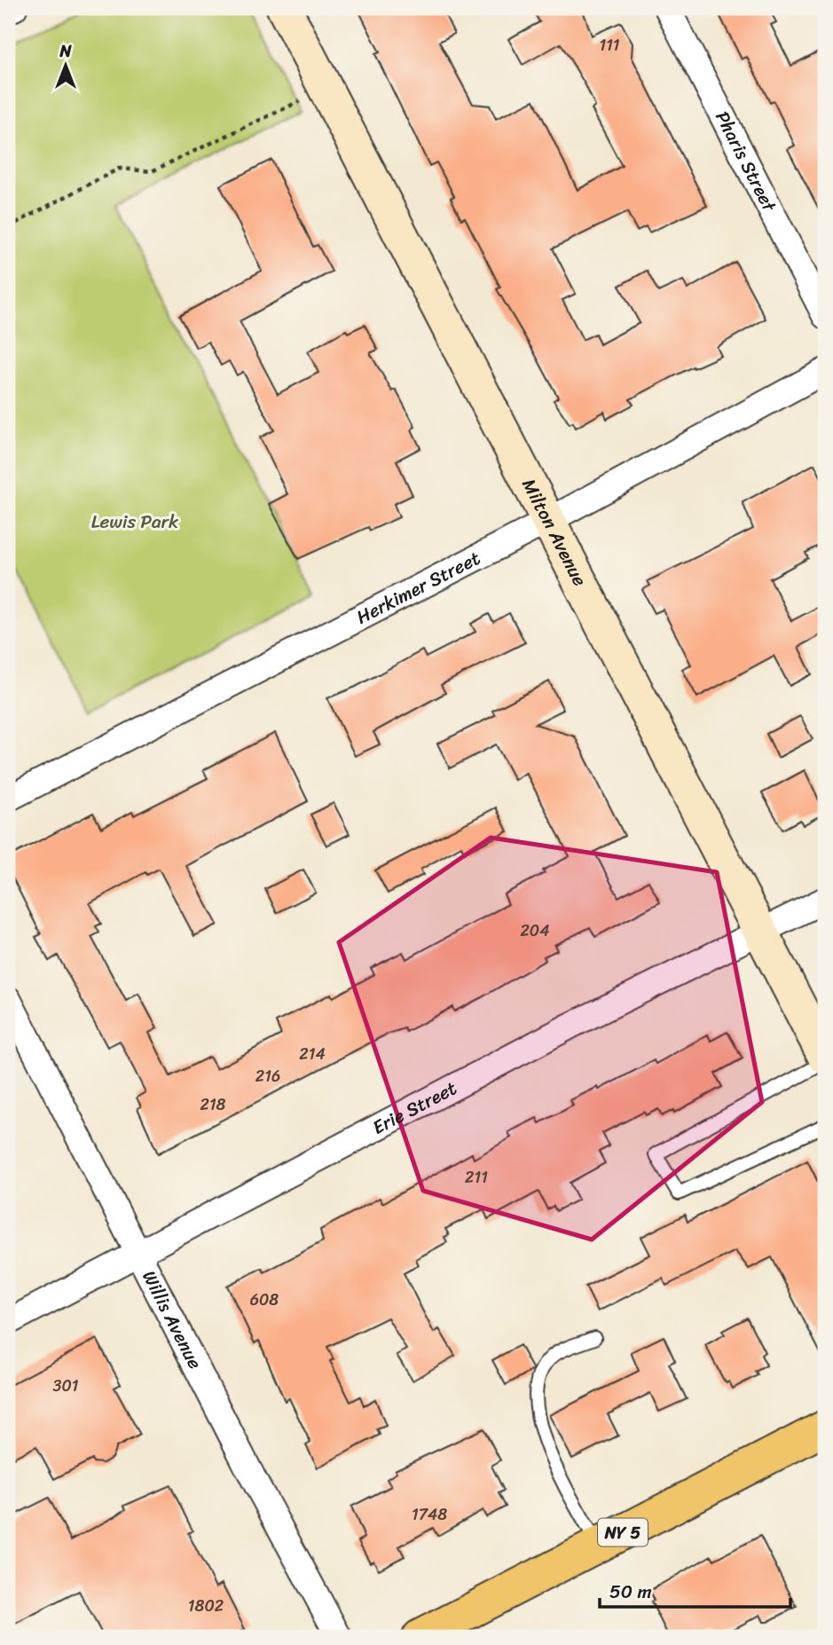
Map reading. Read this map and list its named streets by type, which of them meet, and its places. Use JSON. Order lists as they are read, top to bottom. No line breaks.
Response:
{"streets":{"main road":["NY 5"],"street":["Pharis Street","Milton Avenue","Herkimer Street","Erie Street","Willis Avenue"]},"crossings":[["Milton Avenue","Herkimer Street"],["Milton Avenue","Erie Street"],["Erie Street","Willis Avenue"]],"parks":["Lewis Park"],"house_numbers":["111","204","214","216","218","211","608","301","1748","1802"],"scale_bar":"50 m","north":"top"}
